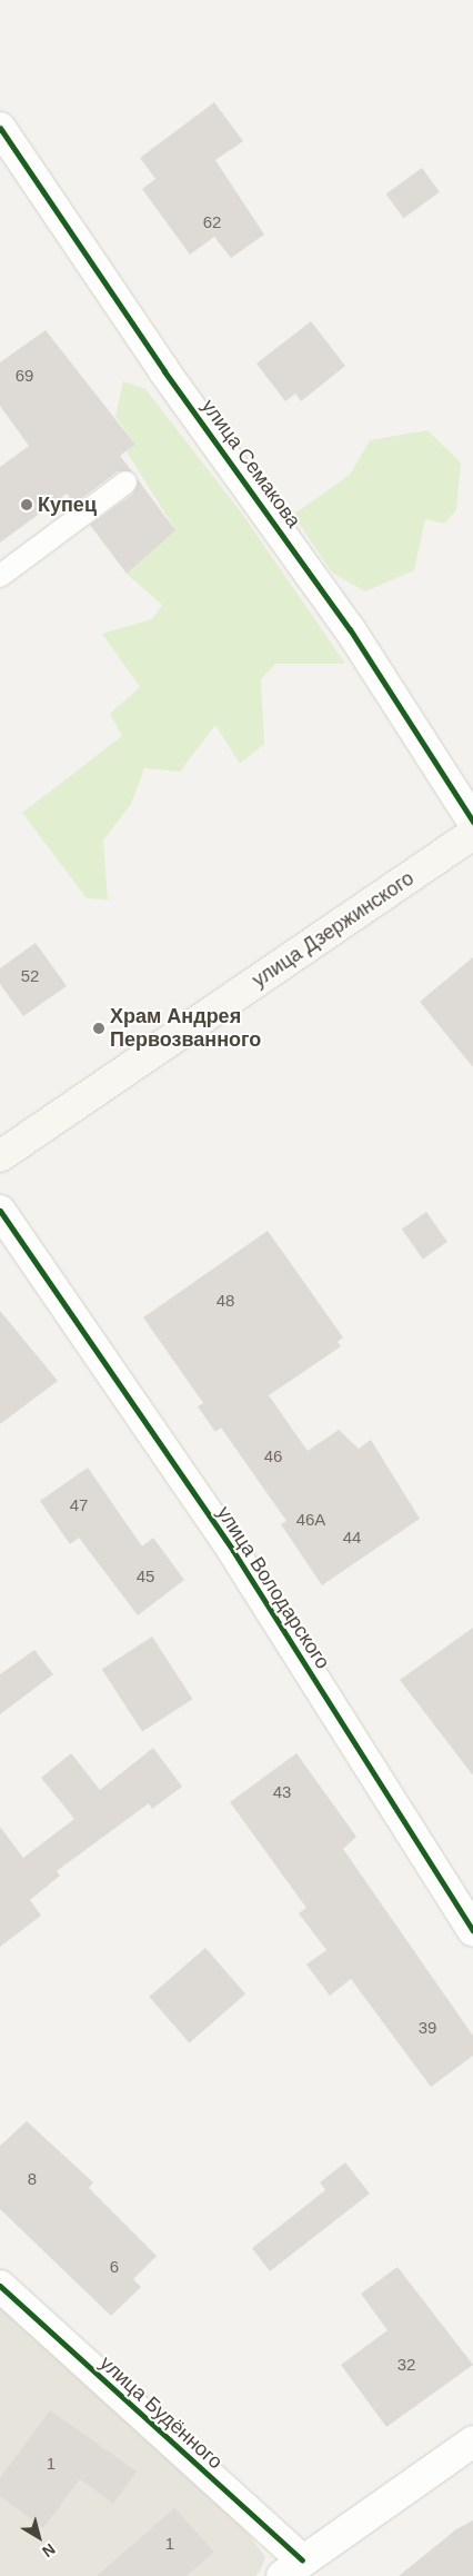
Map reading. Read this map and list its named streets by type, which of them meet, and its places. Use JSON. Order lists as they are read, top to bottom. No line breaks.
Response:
{"streets":{"main road":["улица Дзержинского"],"street":["улица Семакова","улица Володарского","улица Будённого"]},"places":["Купец","Храм Андрея Первозванного"],"house_numbers":["62","69","52","48","46","47","46А","44","45","43","39","8","6","32","1","1"],"north":"bottom right"}
